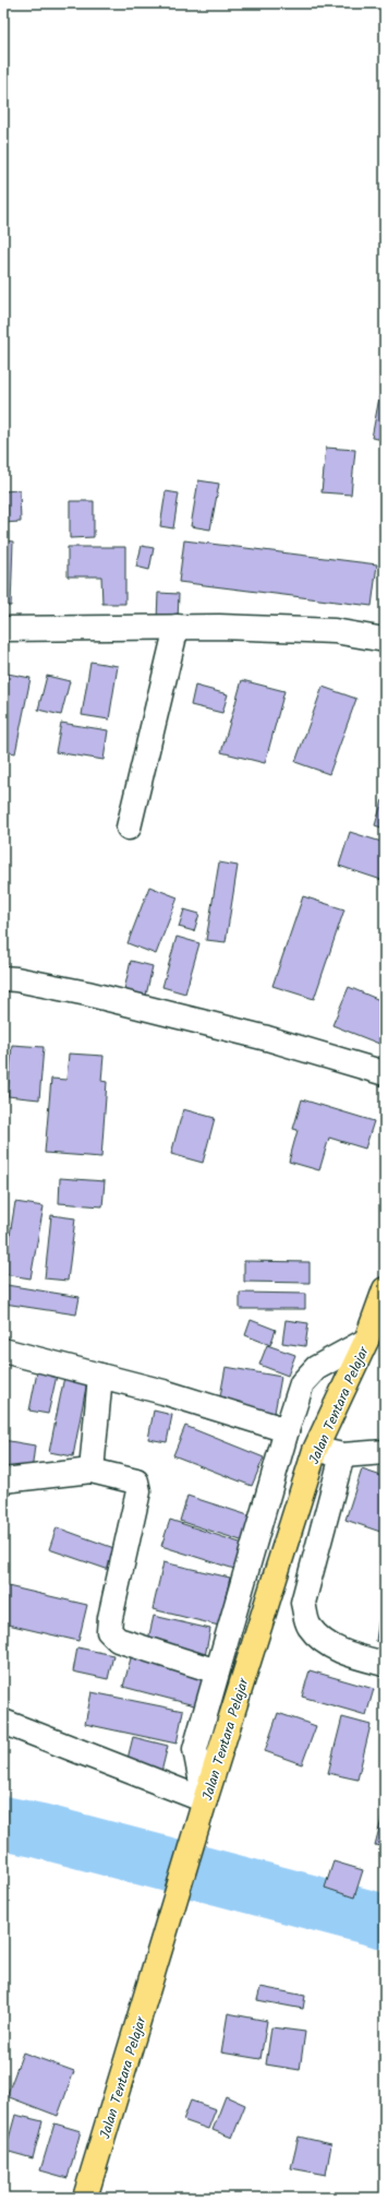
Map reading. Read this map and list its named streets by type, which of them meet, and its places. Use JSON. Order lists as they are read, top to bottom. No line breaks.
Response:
{"streets":{"main road":["Jalan Tentara Pelajar"]}}
